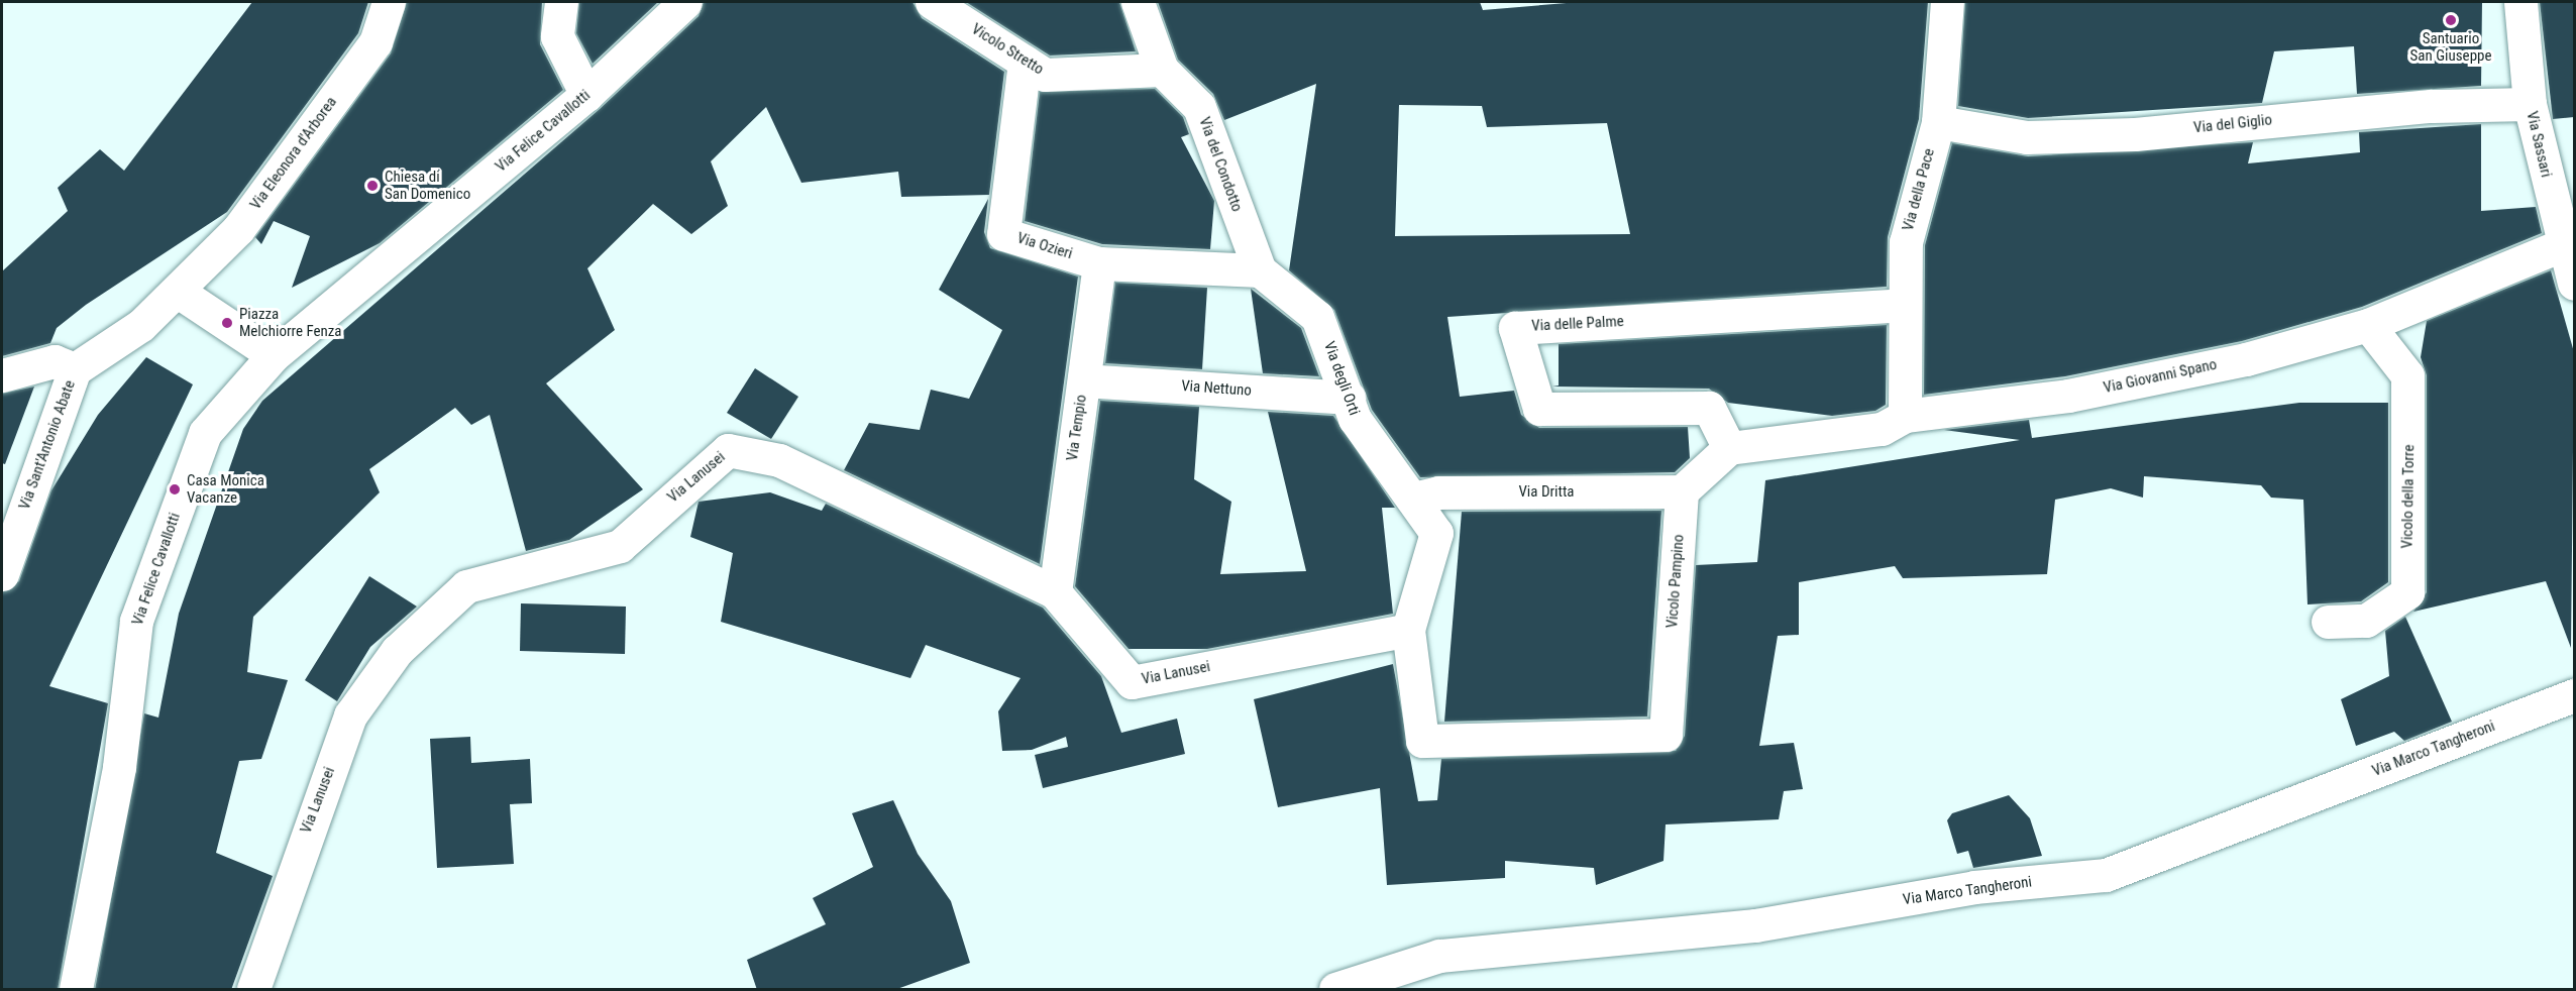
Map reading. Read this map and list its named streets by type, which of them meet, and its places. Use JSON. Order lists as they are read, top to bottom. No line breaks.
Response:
{"streets":{"street":["Vicolo Stretto","Via del Giglio","Via Felice Cavallotti","Via Sassari","Via Eleonora d'Arborea","Via del Condotto","Via della Pace","Via Ozieri","Via delle Palme","Via Giovanni Spano","Via degli Orti","Via Nettuno","Via Tempio","Via Sant'Antonio Abate","Via Lanusei","Via Dritta","Vicolo della Torre","Vicolo Pampino","Via Marco Tangheroni"]},"crossings":[["Vicolo Stretto","Via del Condotto"],["Vicolo Stretto","Via Ozieri"],["Via del Giglio","Via Sassari"],["Via del Giglio","Via della Pace"],["Via Sassari","Via Giovanni Spano"],["Via Eleonora d'Arborea","Via Sant'Antonio Abate"],["Via del Condotto","Via Ozieri"],["Via del Condotto","Via degli Orti"],["Via della Pace","Via delle Palme"],["Via della Pace","Via Giovanni Spano"],["Via Ozieri","Via degli Orti"],["Via Ozieri","Via Tempio"],["Via delle Palme","Via Giovanni Spano"],["Via Giovanni Spano","Vicolo della Torre"],["Via degli Orti","Via Nettuno"],["Via degli Orti","Via Lanusei"],["Via degli Orti","Via Dritta"],["Via degli Orti","Vicolo Pampino"],["Via Nettuno","Via Tempio"],["Via Tempio","Via Lanusei"],["Via Lanusei","Vicolo Pampino"],["Via Dritta","Vicolo Pampino"]],"places":["Santuario San Giuseppe","Chiesa di San Domenico","Piazza Melchiorre Fenza","Casa Monica Vacanze"]}
